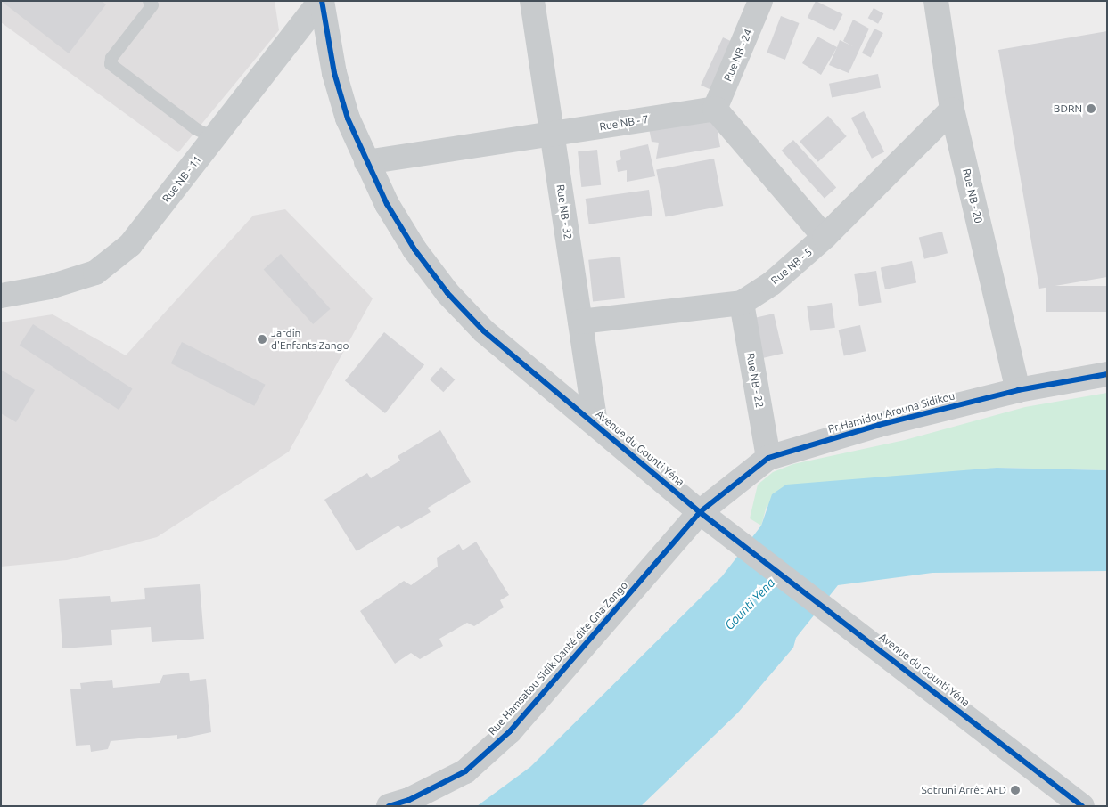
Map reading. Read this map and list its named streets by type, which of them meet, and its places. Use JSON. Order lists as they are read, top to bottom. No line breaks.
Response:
{"streets":{"street":["Rue NB - 24","Rue NB - 7","Rue NB - 11","Rue NB - 20","Rue NB - 32","Rue NB - 5","Rue NB - 22","Pr Hamidou Arouna Sidikou","Avenue du Gounti Yéna","Rue Hamsatou Sidik Danté dite Gna Zongo"]},"crossings":[["Rue NB - 24","Rue NB - 7"],["Rue NB - 7","Rue NB - 32"],["Rue NB - 7","Avenue du Gounti Yéna"],["Rue NB - 11","Avenue du Gounti Yéna"],["Rue NB - 20","Rue NB - 5"],["Rue NB - 20","Pr Hamidou Arouna Sidikou"],["Rue NB - 32","Rue NB - 5"],["Rue NB - 32","Avenue du Gounti Yéna"],["Rue NB - 5","Rue NB - 22"],["Rue NB - 22","Pr Hamidou Arouna Sidikou"],["Pr Hamidou Arouna Sidikou","Avenue du Gounti Yéna"],["Pr Hamidou Arouna Sidikou","Rue Hamsatou Sidik Danté dite Gna Zongo"],["Avenue du Gounti Yéna","Rue Hamsatou Sidik Danté dite Gna Zongo"]],"water":["Gounti Yéna"],"places":["BDRN","Jardin d'Enfants Zango","Sotruni Arrêt AFD"]}
